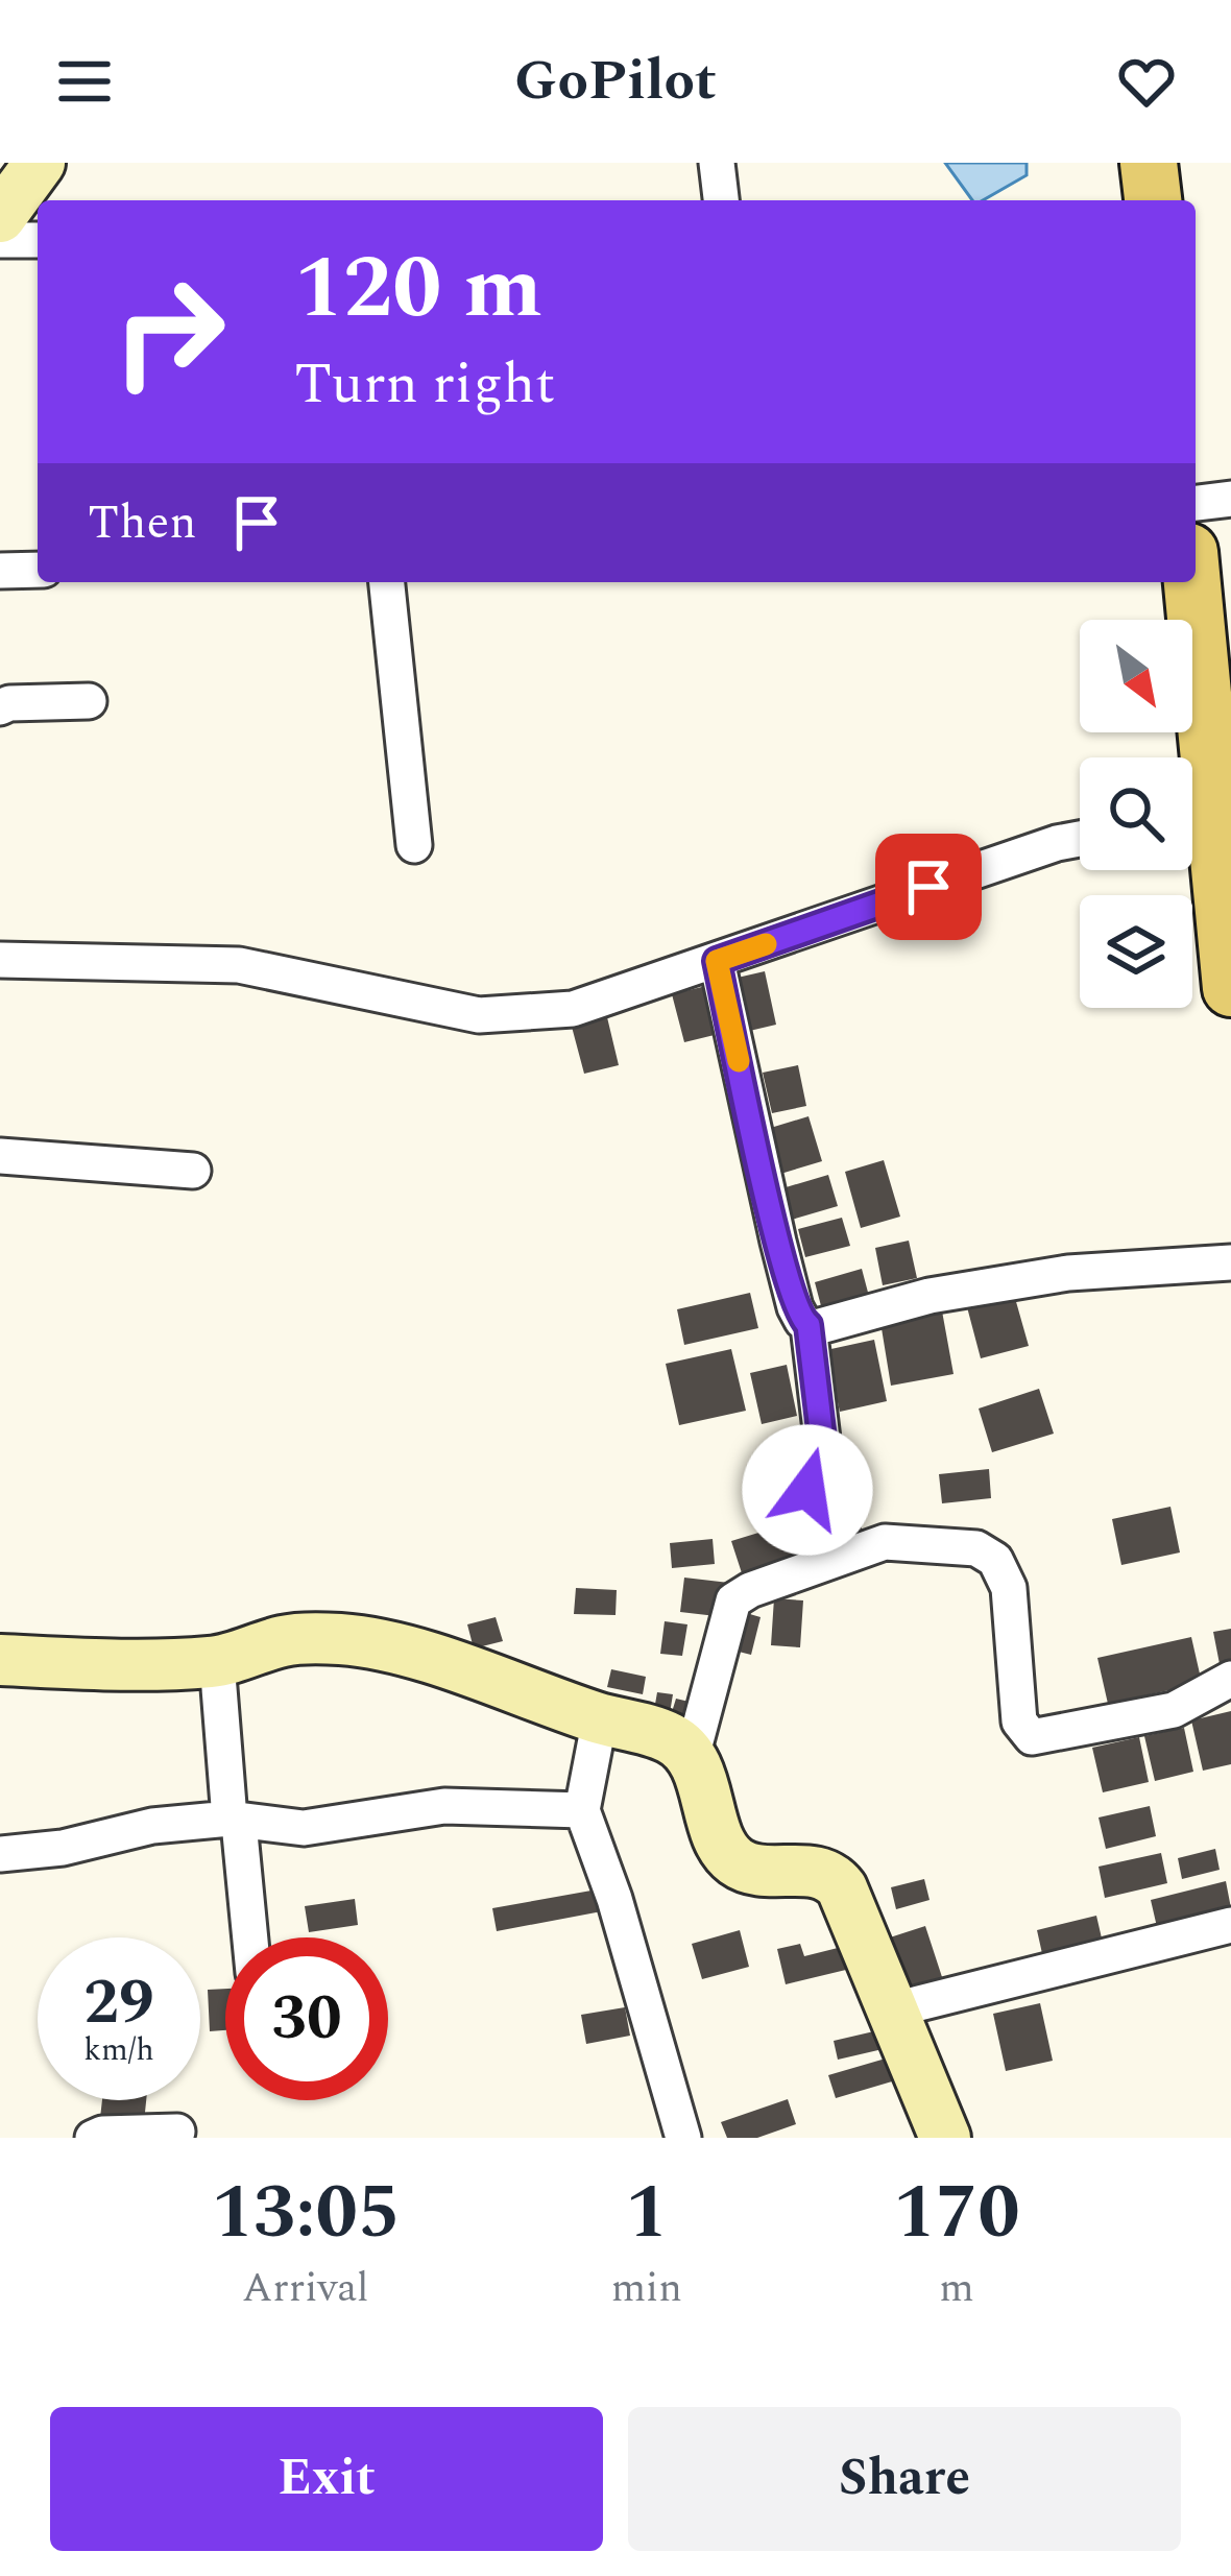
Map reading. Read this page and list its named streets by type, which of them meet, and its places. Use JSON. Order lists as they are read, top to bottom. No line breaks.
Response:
{"north":"bottom right","page":{"header":"GoPilot","turn":["120 m","Turn right"],"then":"Then","speed":"29 km/h","limit":"30","eta":["13:05","Arrival","1","min","170","m"],"buttons":["Exit","Share"]}}
